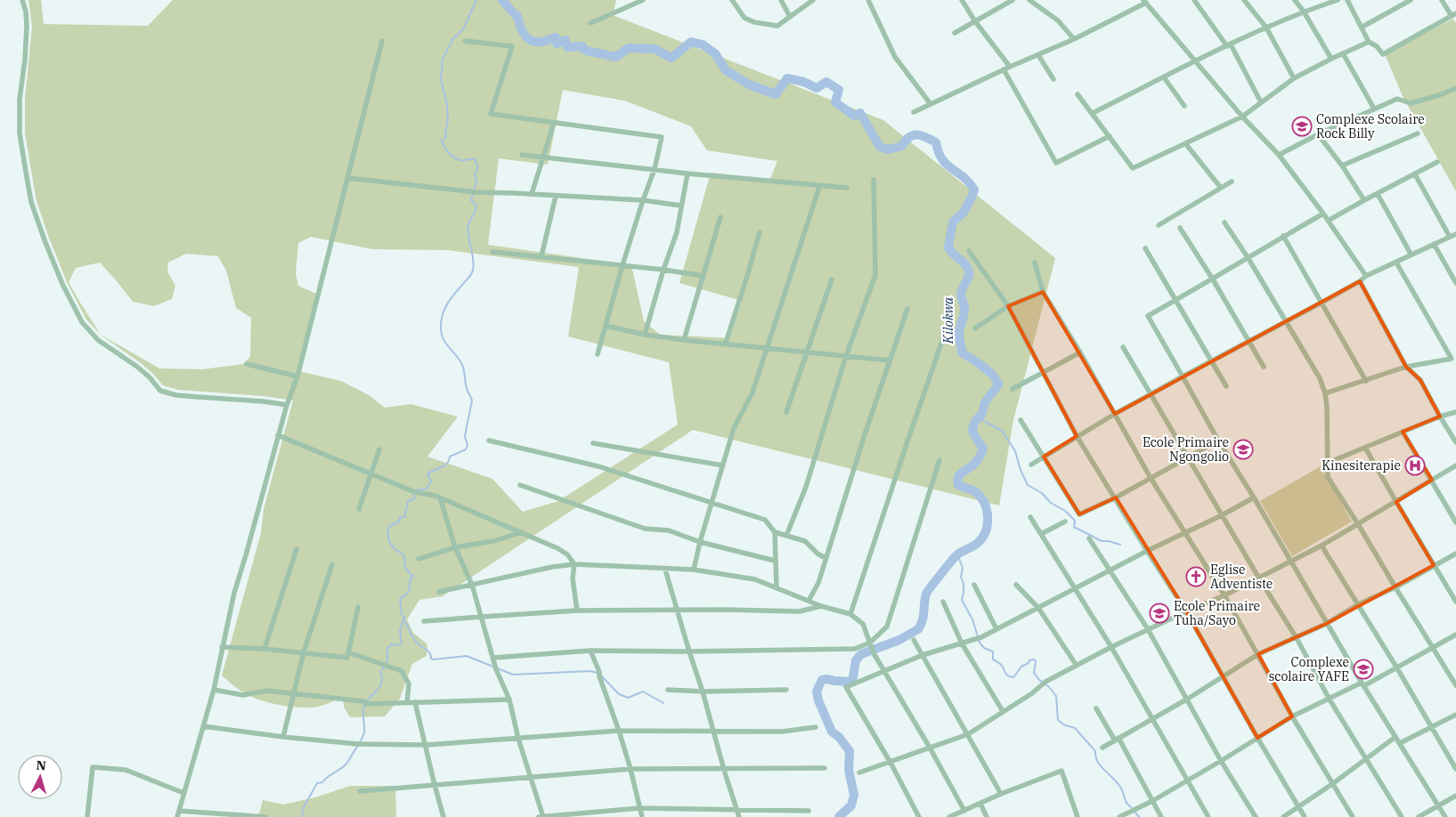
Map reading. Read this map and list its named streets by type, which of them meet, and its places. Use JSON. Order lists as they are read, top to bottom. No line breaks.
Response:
{"water":["Kilokwa"],"places":{"school or university":["Complexe Scolaire Rock Billy","Ecole Primaire Ngongolio","Ecole Primaire Tuha/Sayo","Complexe scolaire YAFE"],"hospital":["Kinesiterapie"],"church":["Eglise Adventiste"]},"north":"top"}
